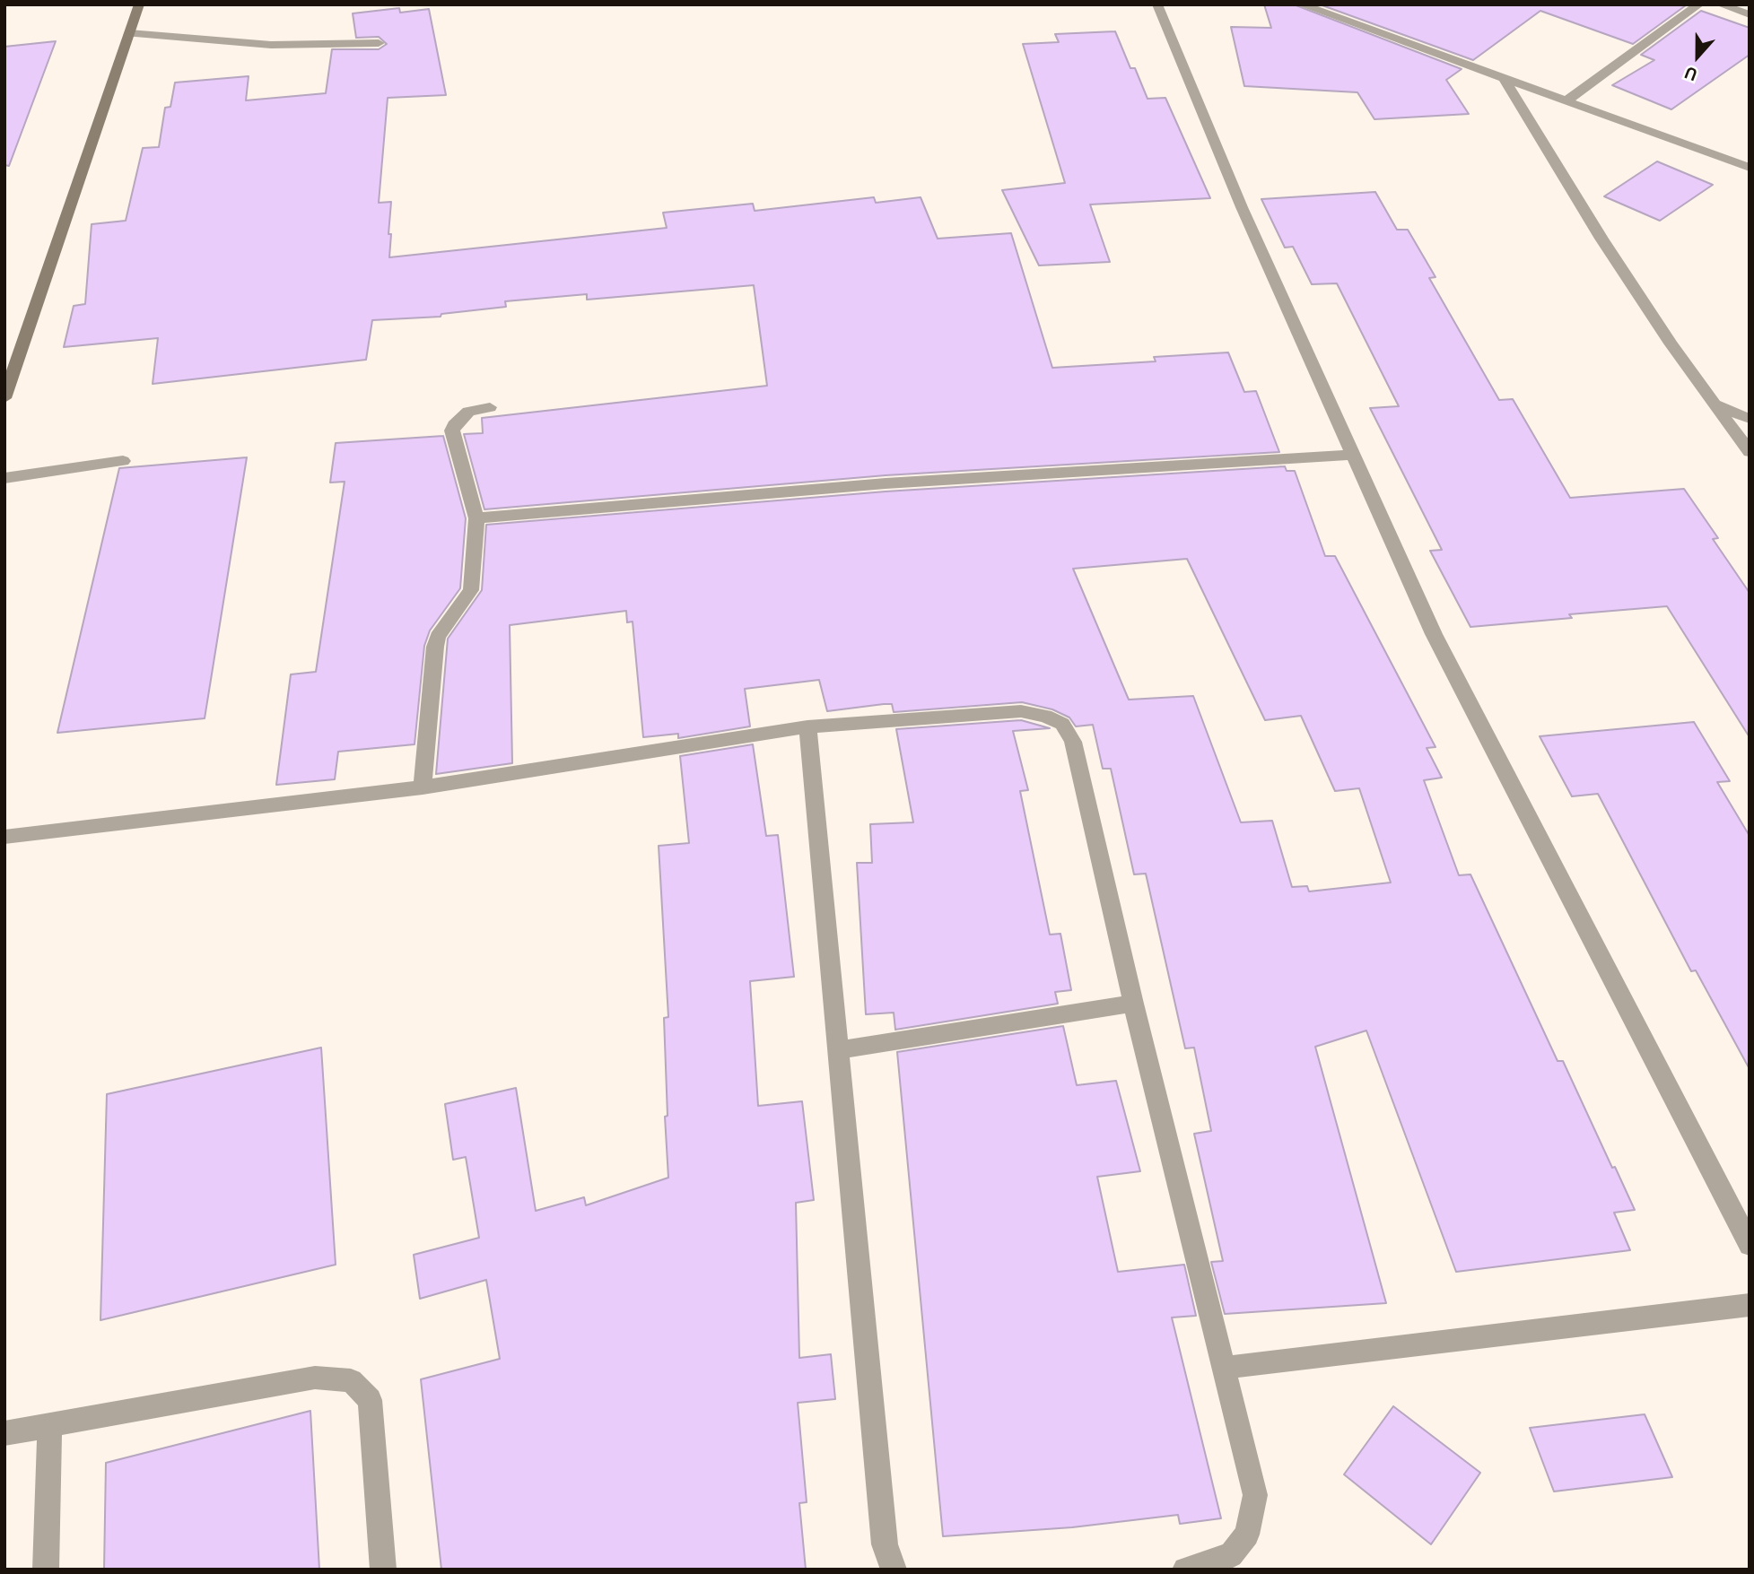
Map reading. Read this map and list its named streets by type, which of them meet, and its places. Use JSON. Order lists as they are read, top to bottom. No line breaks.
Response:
{"north":"bottom"}
